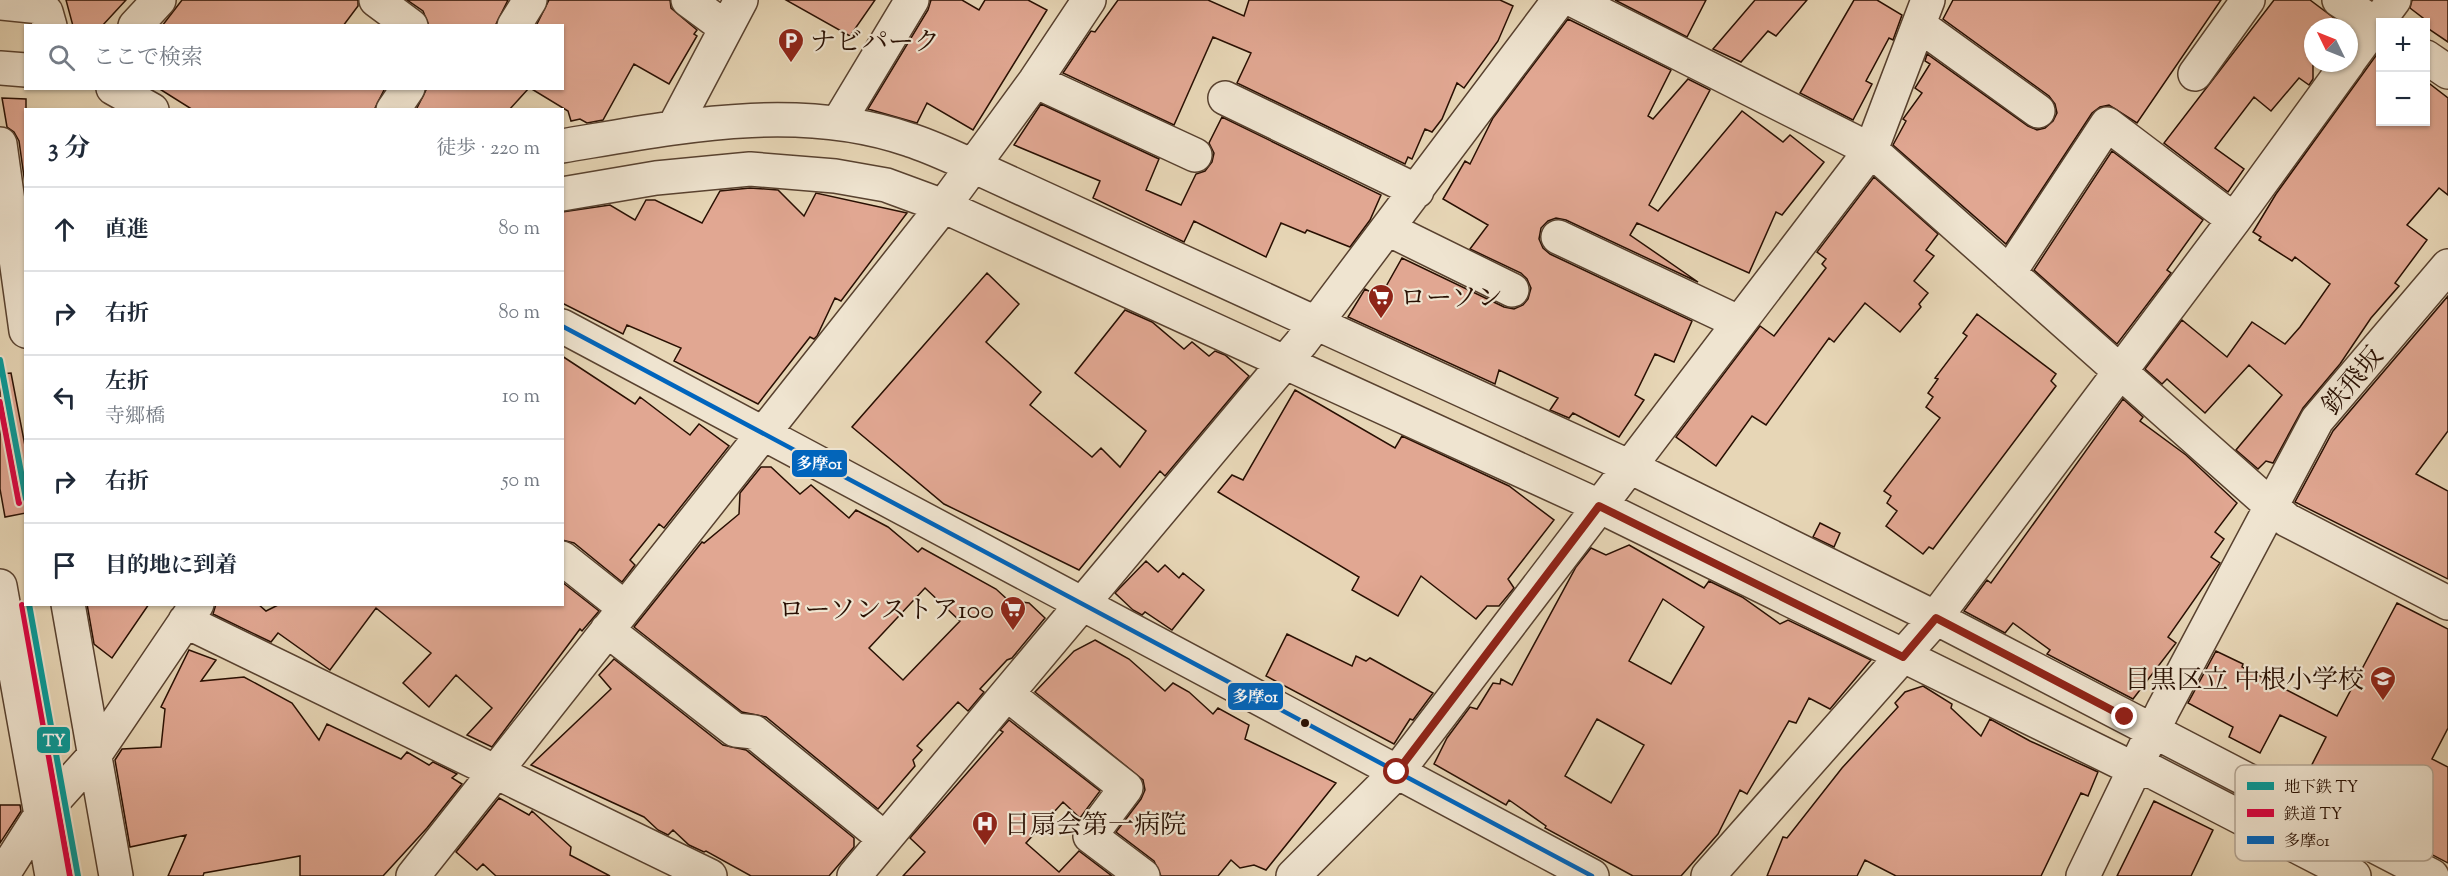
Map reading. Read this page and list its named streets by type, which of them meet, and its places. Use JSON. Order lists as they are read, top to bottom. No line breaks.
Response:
{"streets":{"street":["鉄飛坂"]},"places":{"parking":["ナビパーク"],"supermarket":["ローソン","ローソンストア100"],"school or university":["目黒区立 中根小学校"],"hospital":["日扇会第一病院"]},"lines":["transit line 多摩01","metro line TY","rail line TY"],"legend":["地下鉄 TY","鉄道 TY","多摩01"],"north":"top left","page":{"map_buttons":["+","−"],"search":"ここで検索","heading":["3 分","徒歩 · 220 m"],"list":[["直進","80 m"],["右折","80 m"],["左折","寺郷橋","10 m"],["右折","50 m"],"目的地に到着"]}}
